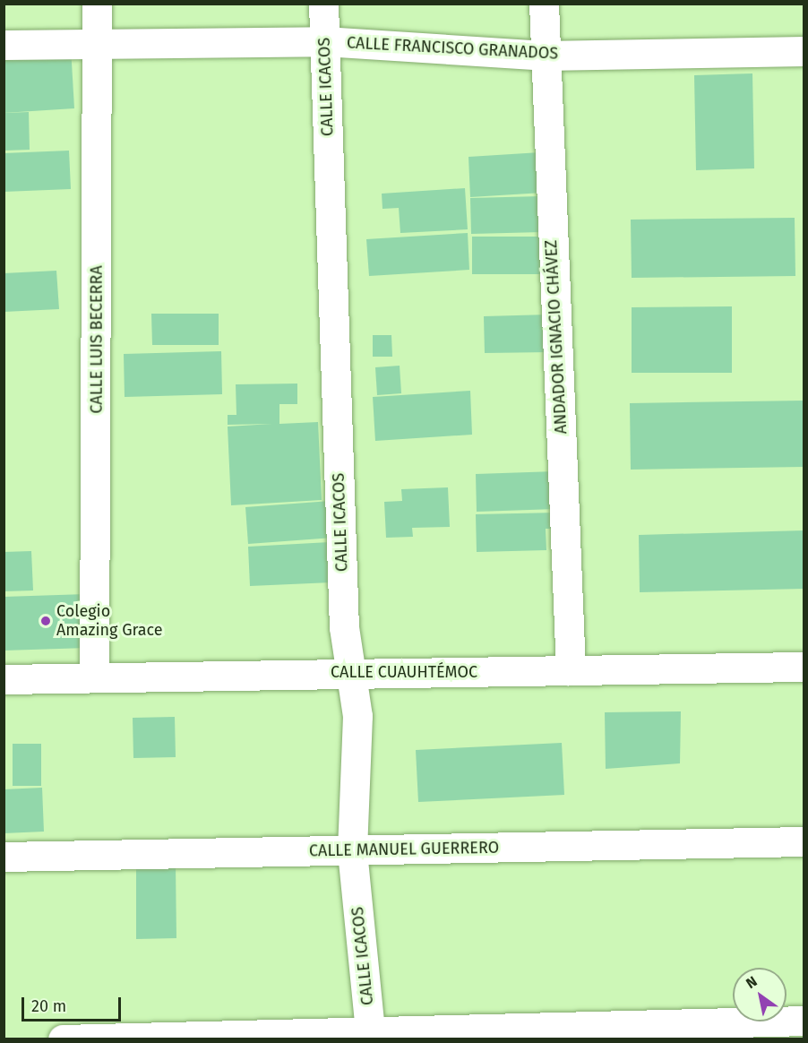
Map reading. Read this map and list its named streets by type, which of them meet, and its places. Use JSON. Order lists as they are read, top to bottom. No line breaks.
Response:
{"streets":{"street":["CALLE FRANCISCO GRANADOS","CALLE ICACOS","ANDADOR IGNACIO CHÁVEZ","CALLE LUIS BECERRA","CALLE CUAUHTÉMOC","CALLE MANUEL GUERRERO"]},"crossings":[["CALLE FRANCISCO GRANADOS","CALLE ICACOS"],["CALLE FRANCISCO GRANADOS","ANDADOR IGNACIO CHÁVEZ"],["CALLE FRANCISCO GRANADOS","CALLE LUIS BECERRA"],["CALLE ICACOS","CALLE CUAUHTÉMOC"],["CALLE ICACOS","CALLE MANUEL GUERRERO"],["ANDADOR IGNACIO CHÁVEZ","CALLE CUAUHTÉMOC"],["CALLE LUIS BECERRA","CALLE CUAUHTÉMOC"]],"places":["Colegio Amazing Grace"],"scale_bar":"20 m","north":"top left"}
